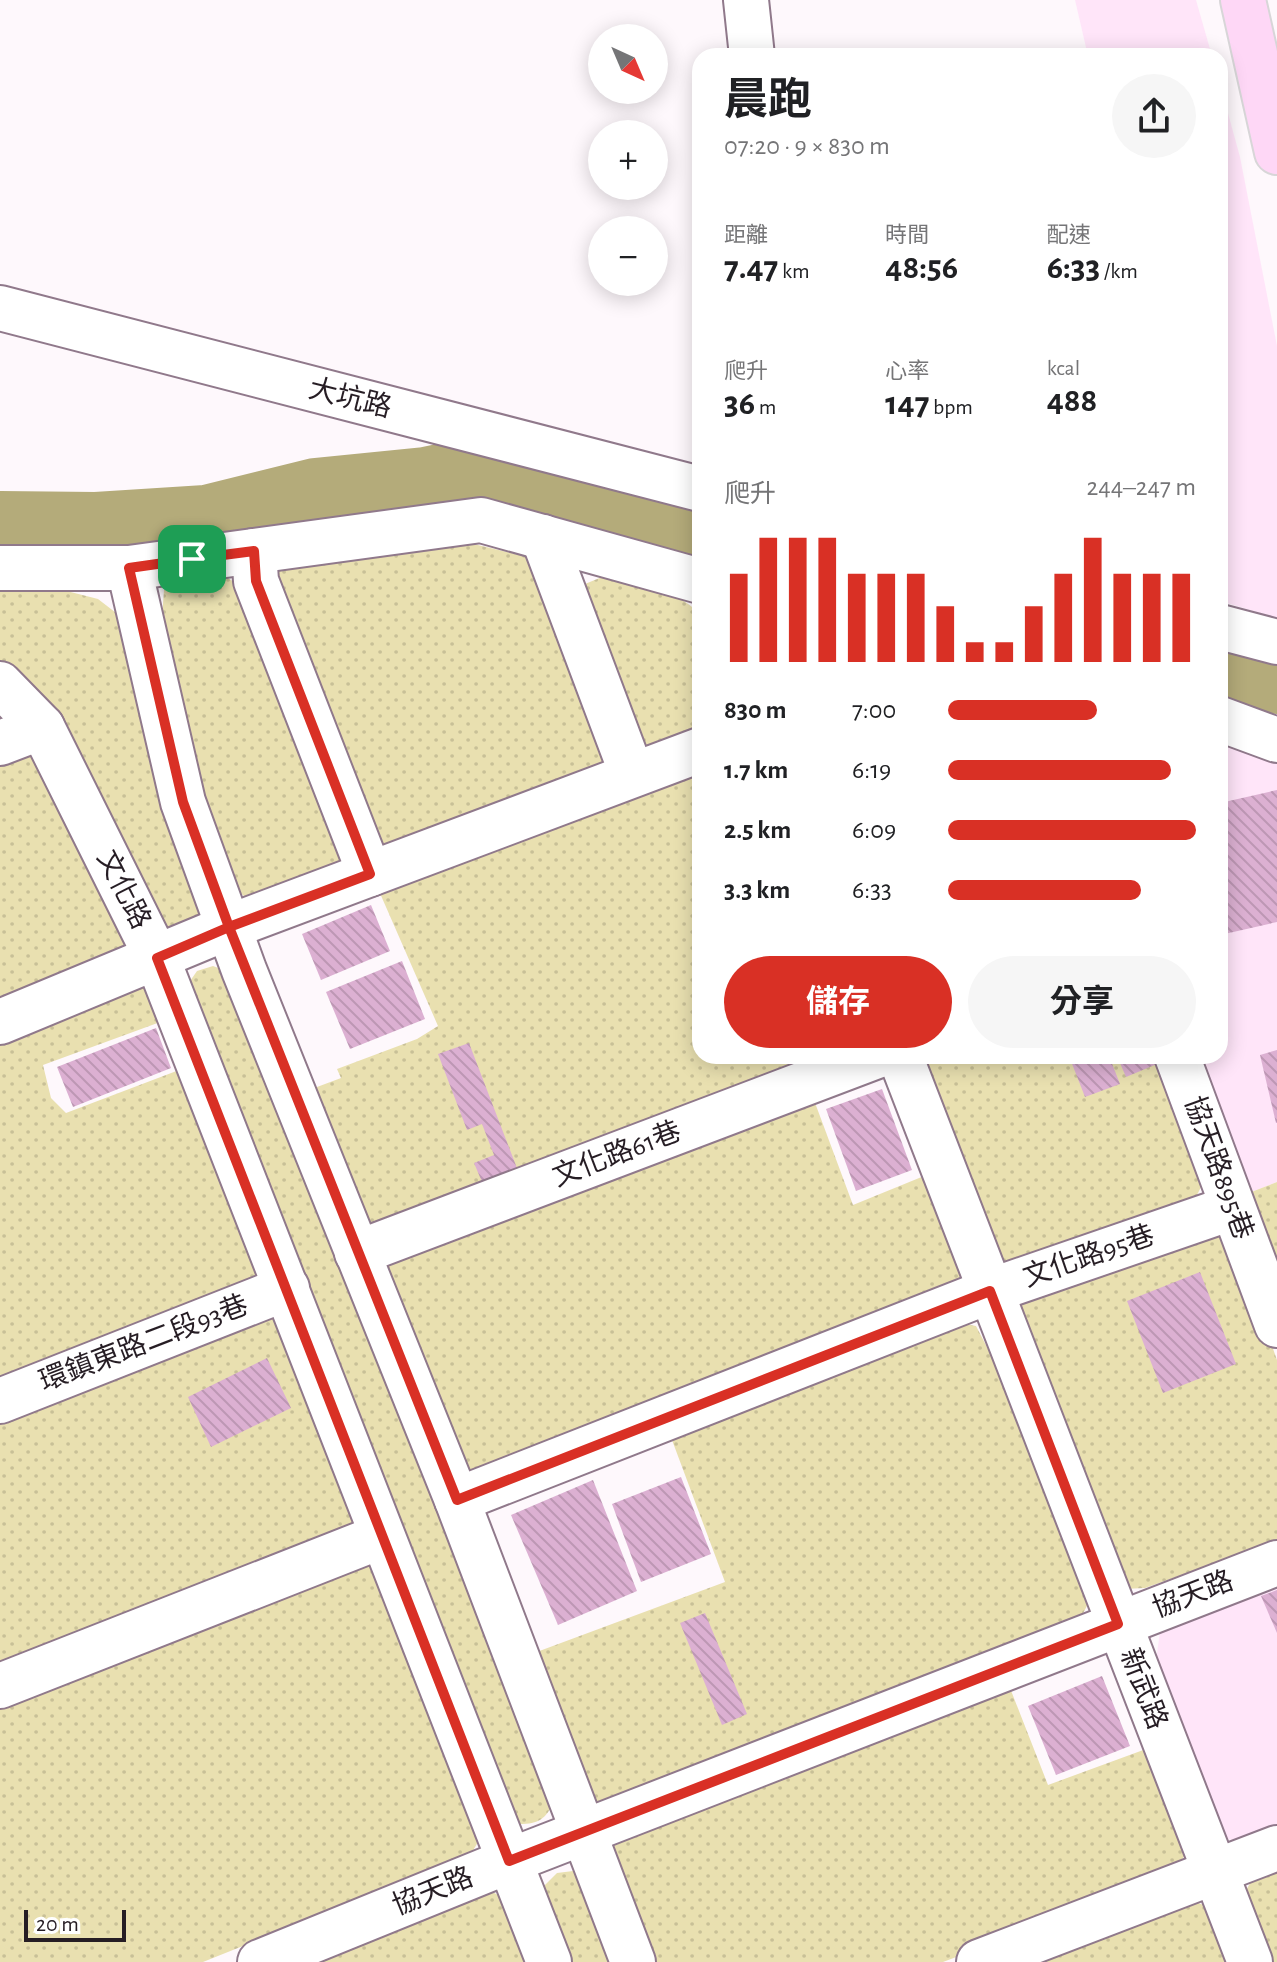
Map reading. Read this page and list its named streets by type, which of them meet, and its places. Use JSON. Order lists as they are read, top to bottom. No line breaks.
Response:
{"streets":{"street":["大坑路","文化路","文化路61巷","協天路895巷","文化路95巷","環鎮東路二段93巷","協天路","新武路"]},"crossings":[["文化路","環鎮東路二段93巷"],["文化路","協天路"],["協天路895巷","文化路95巷"],["文化路95巷","新武路"],["協天路","新武路"]],"scale_bar":"20 m","north":"bottom right","page":{"map_buttons":["+","−"],"heading":["晨跑","07:20 · 9 × 830 m"],"stats":[["距離","7.47 km"],["時間","48:56"],["配速","6:33 /km"],["爬升","36 m"],["心率","147 bpm"],["kcal","488"]],"chart":["爬升","244–247 m"],"list":[{"name":"830 m","note":"7:00"},{"name":"1.7 km","note":"6:19"},{"name":"2.5 km","note":"6:09"},{"name":"3.3 km","note":"6:33"}],"buttons":["儲存","分享"],"scale":"20 m"}}
